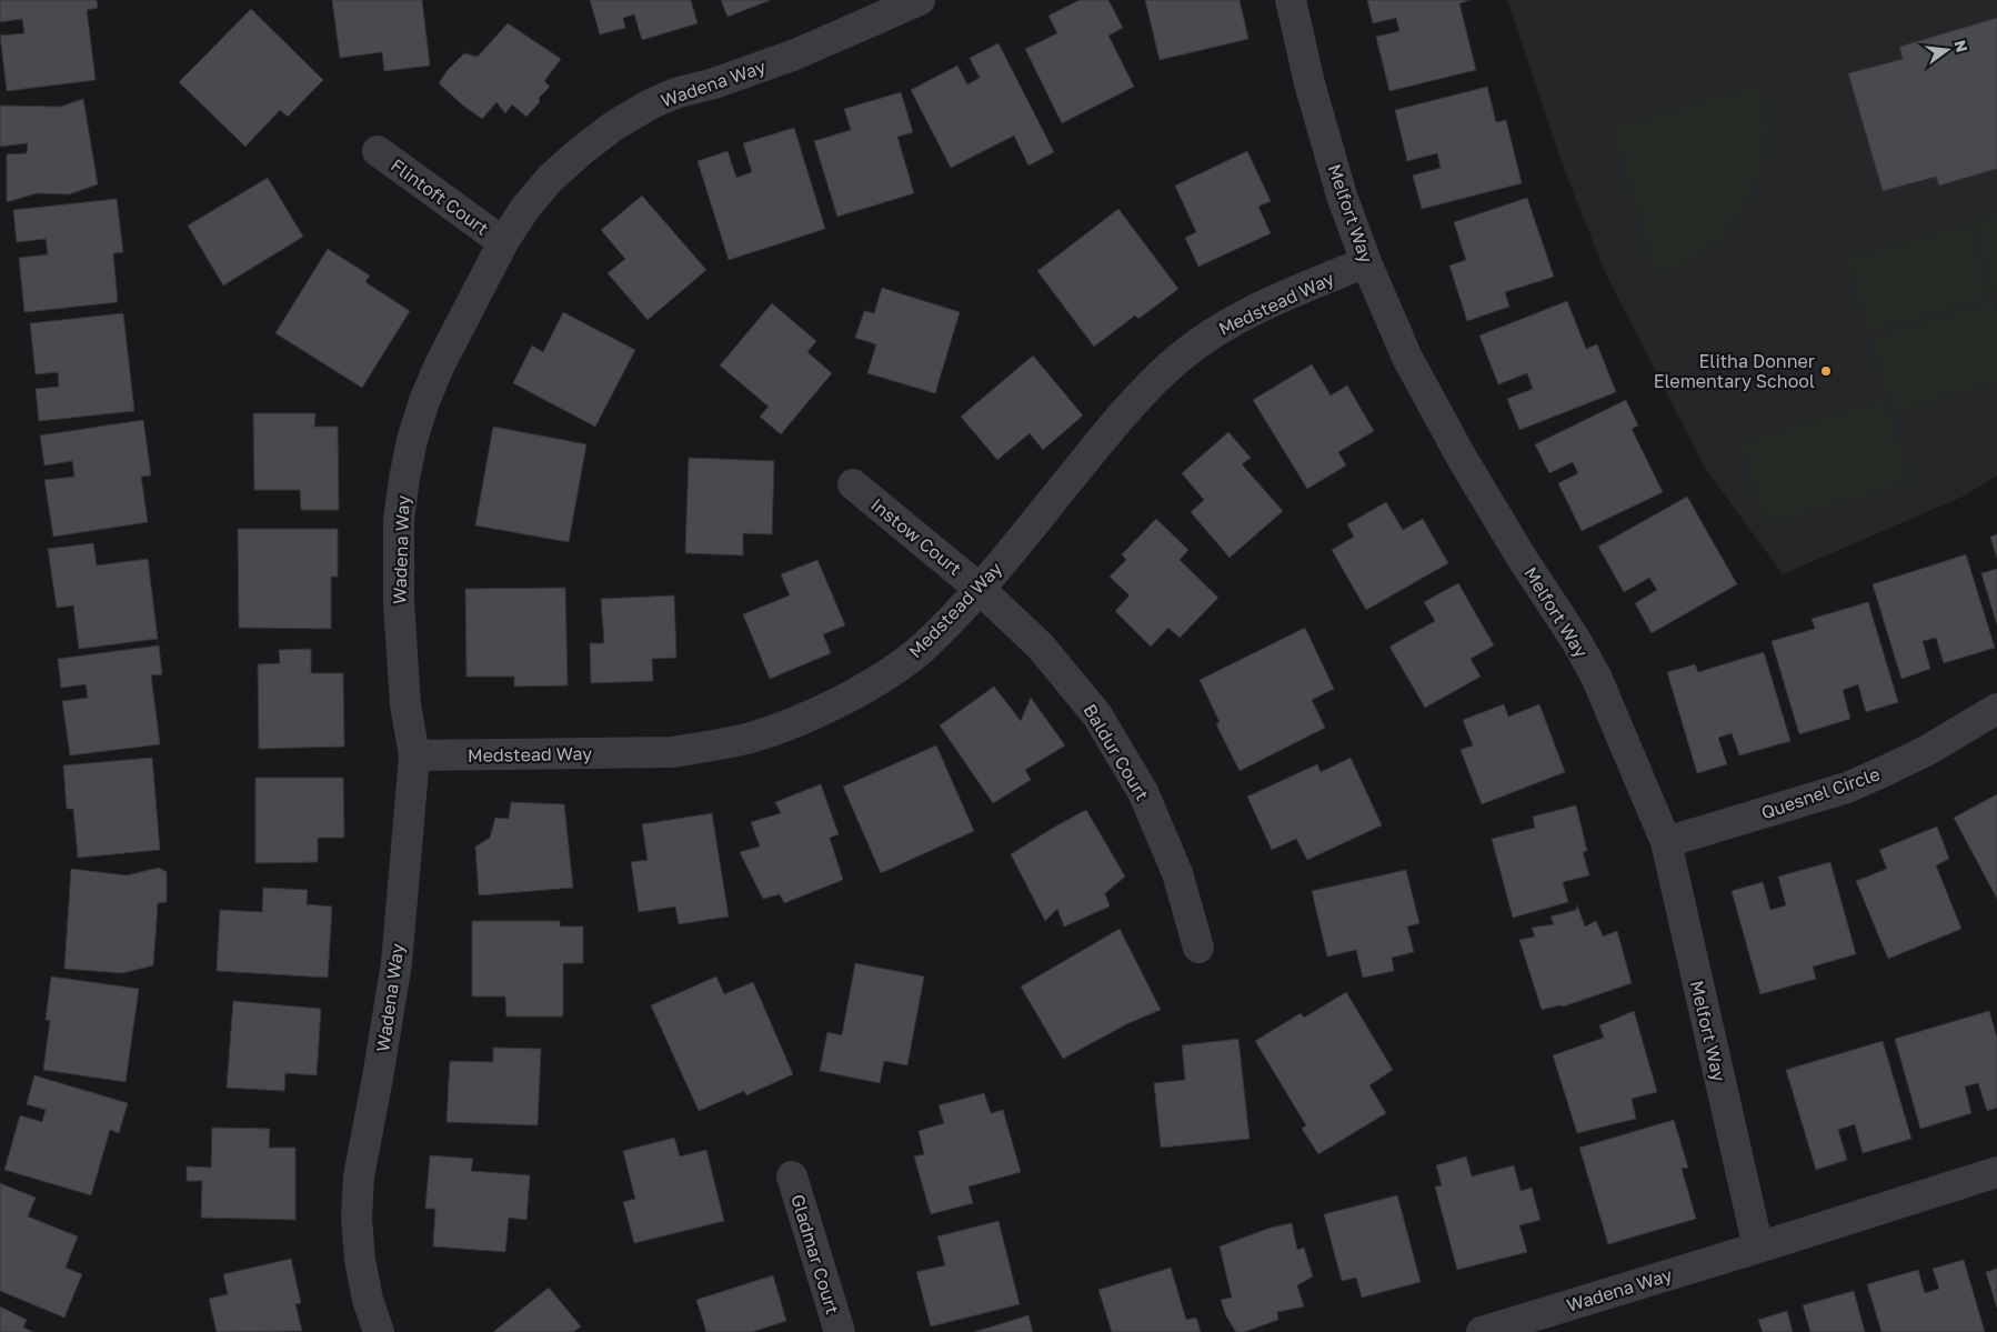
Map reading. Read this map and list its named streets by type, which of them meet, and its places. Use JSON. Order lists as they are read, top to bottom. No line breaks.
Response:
{"streets":{"street":["Wadena Way","Flintoft Court","Melfort Way","Medstead Way","Instow Court","Baldur Court","Quesnel Circle","Gladmar Court"]},"crossings":[["Wadena Way","Flintoft Court"],["Wadena Way","Melfort Way"],["Wadena Way","Medstead Way"],["Melfort Way","Medstead Way"],["Melfort Way","Quesnel Circle"],["Medstead Way","Instow Court"],["Medstead Way","Baldur Court"],["Instow Court","Baldur Court"]],"places":["Elitha Donner Elementary School"],"north":"right"}
